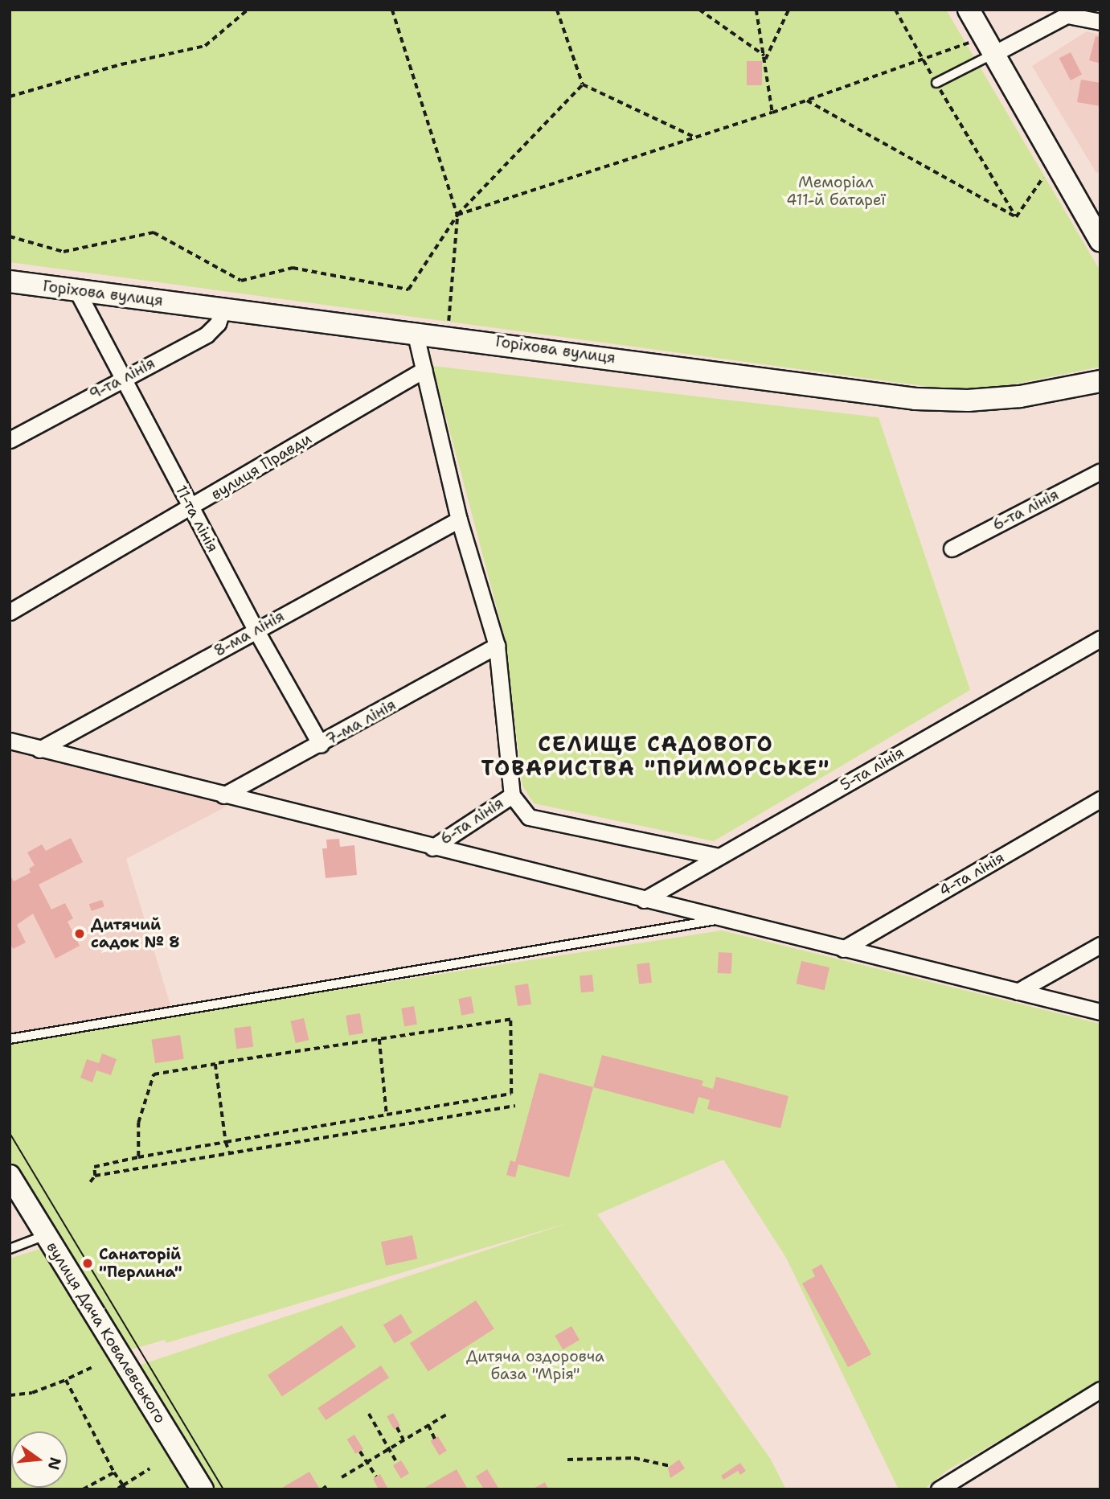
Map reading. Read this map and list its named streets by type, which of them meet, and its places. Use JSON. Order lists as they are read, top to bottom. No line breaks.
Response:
{"streets":{"street":["Горіхова вулиця","9-та лінія","вулиця Правди","6-та лінія","11-та лінія","8-ма лінія","7-ма лінія","5-та лінія","4-та лінія","вулиця Дача Ковалевського"]},"crossings":[["Горіхова вулиця","9-та лінія"],["Горіхова вулиця","11-та лінія"],["9-та лінія","11-та лінія"],["вулиця Правди","11-та лінія"],["11-та лінія","8-ма лінія"],["11-та лінія","7-ма лінія"]],"districts":["СЕЛИЩЕ САДОВОГО ТОВАРИСТВА \"ПРИМОРСЬКЕ\""],"parks":["Меморіал 411-й батареї","Дитяча оздоровча база \"Мрія\""],"places":["Дитячий садок № 8","Санаторій \"Перлина\""],"north":"right"}
